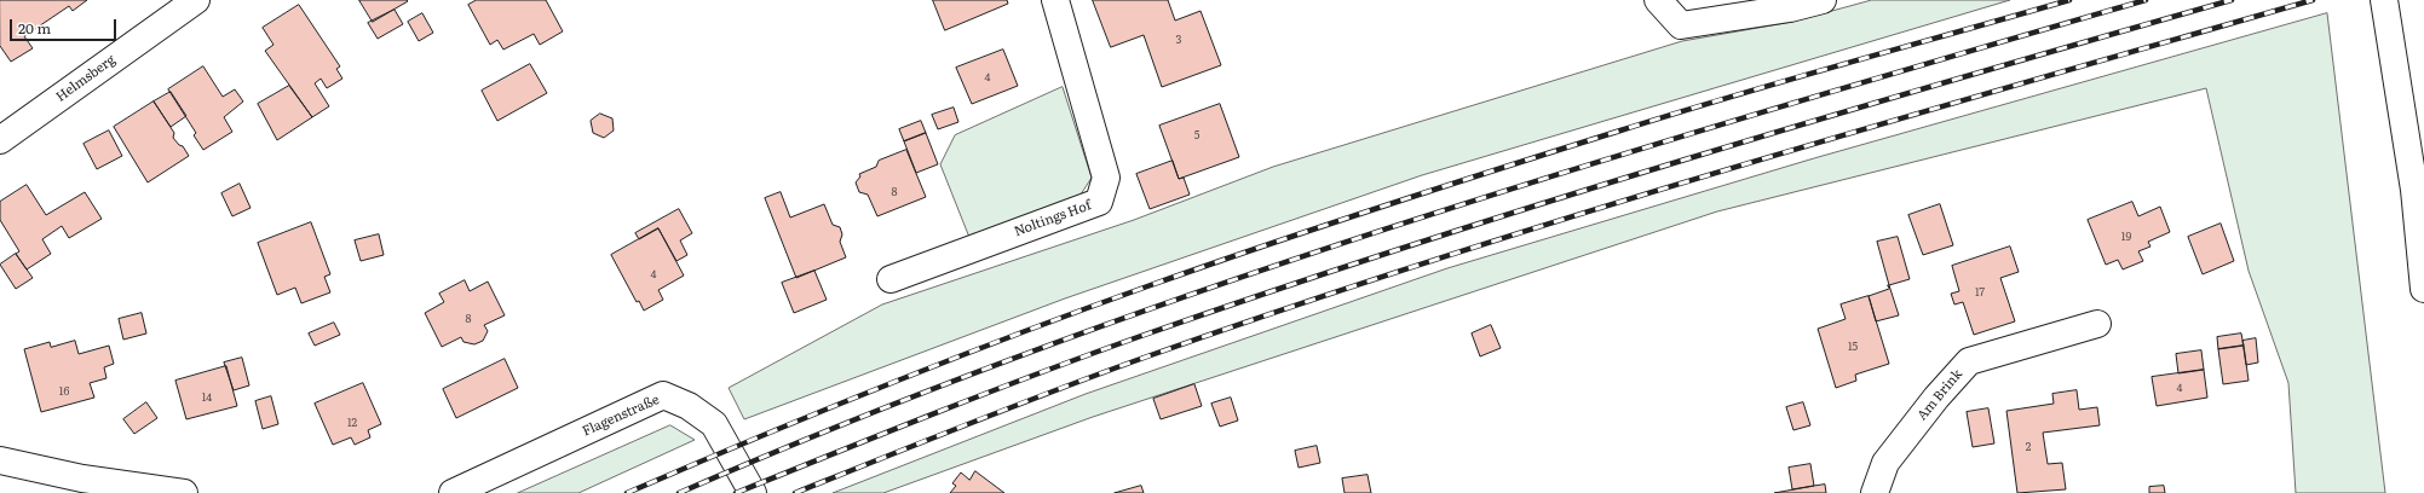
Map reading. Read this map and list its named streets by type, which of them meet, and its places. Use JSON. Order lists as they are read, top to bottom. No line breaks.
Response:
{"streets":{"main road":["Helmsberg","Noltings Hof","Am Brink","Flagenstraße"]},"house_numbers":["3","4","5","8","19","4","17","8","15","4","16","14","12","2"],"scale_bar":"20 m"}
